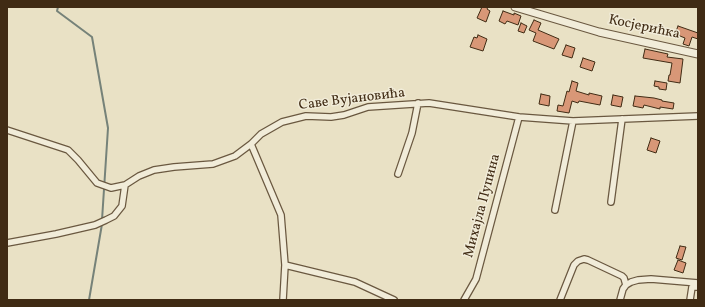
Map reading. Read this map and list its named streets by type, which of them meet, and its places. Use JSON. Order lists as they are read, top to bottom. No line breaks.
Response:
{"streets":{"street":["Косјерићка","Саве Вујановића","Михајла Пупина"]},"crossings":[["Саве Вујановића","Михајла Пупина"]]}
